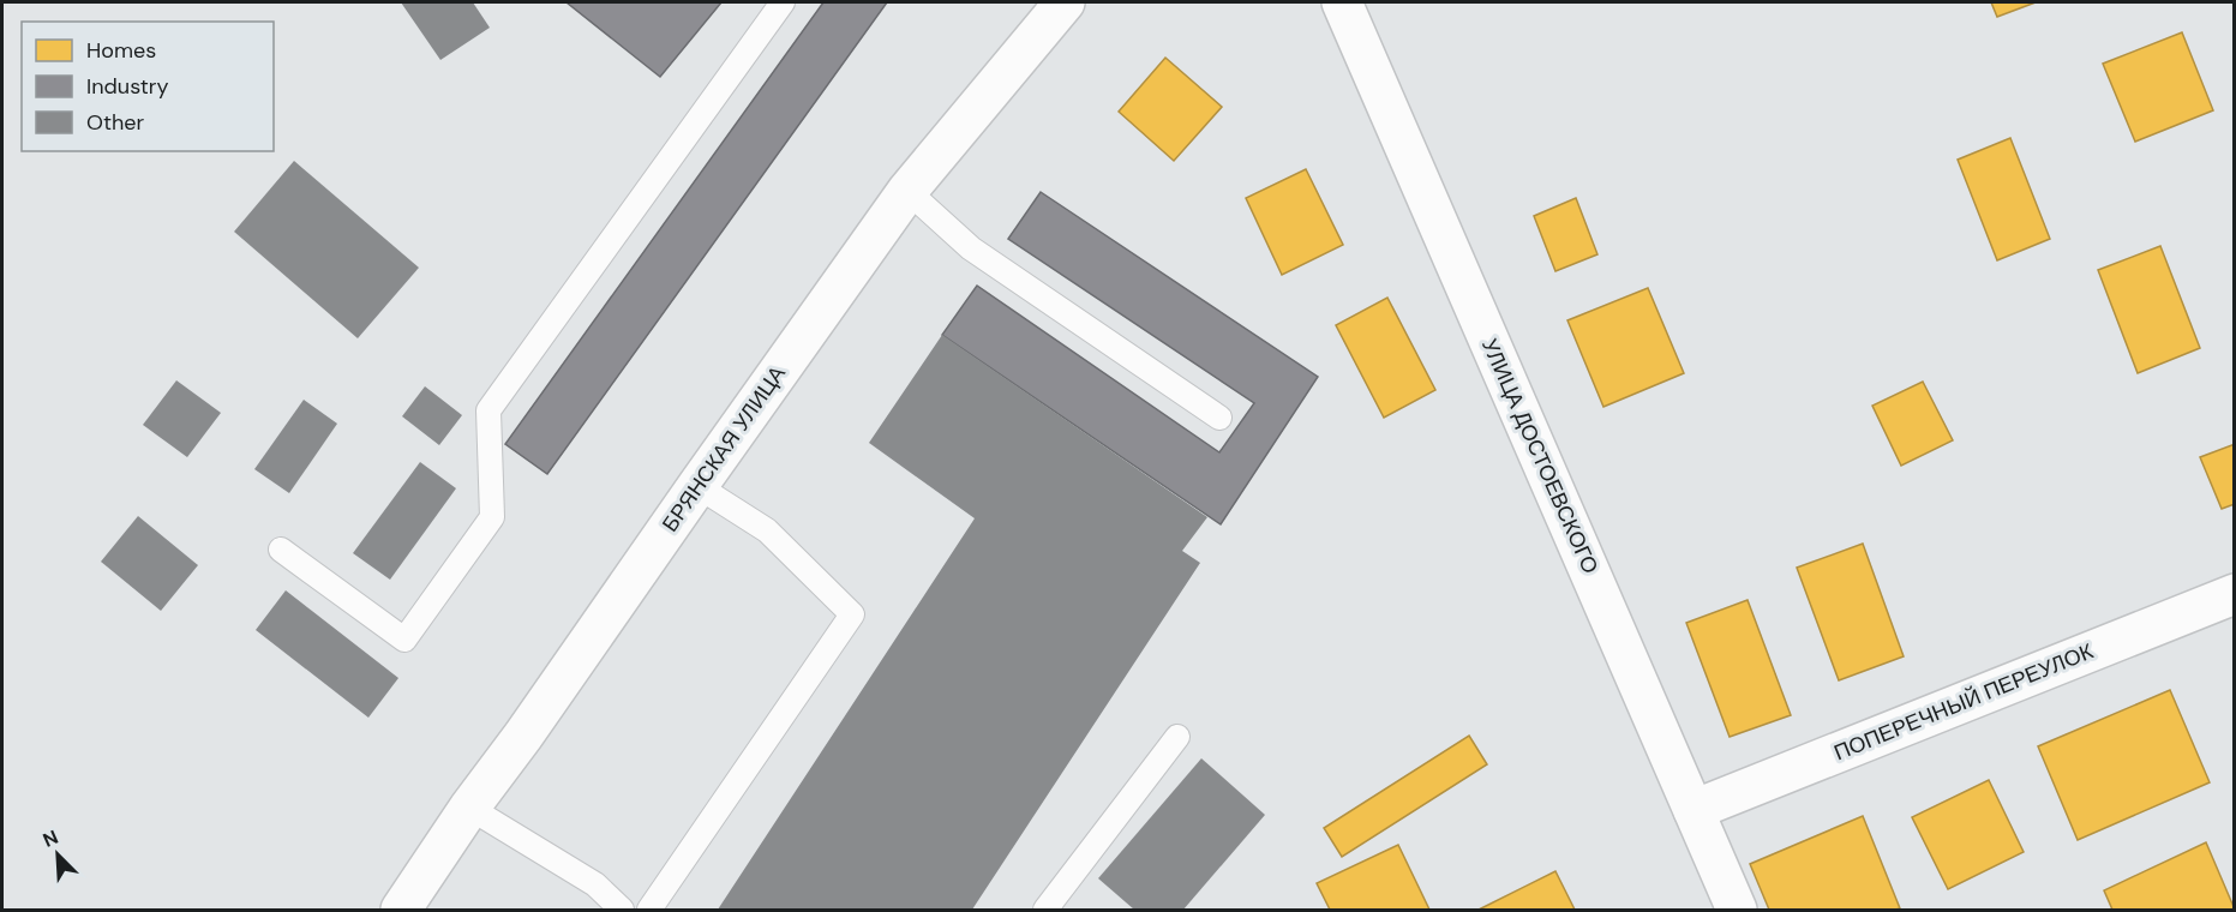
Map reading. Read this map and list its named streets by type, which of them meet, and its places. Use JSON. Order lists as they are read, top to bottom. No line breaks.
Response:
{"streets":{"main road":["БРЯНСКАЯ УЛИЦА","УЛИЦА ДОСТОЕВСКОГО","ПОПЕРЕЧНЫЙ ПЕРЕУЛОК"]},"crossings":[["УЛИЦА ДОСТОЕВСКОГО","ПОПЕРЕЧНЫЙ ПЕРЕУЛОК"]],"legend":["Homes","Industry","Other"],"north":"top left"}
